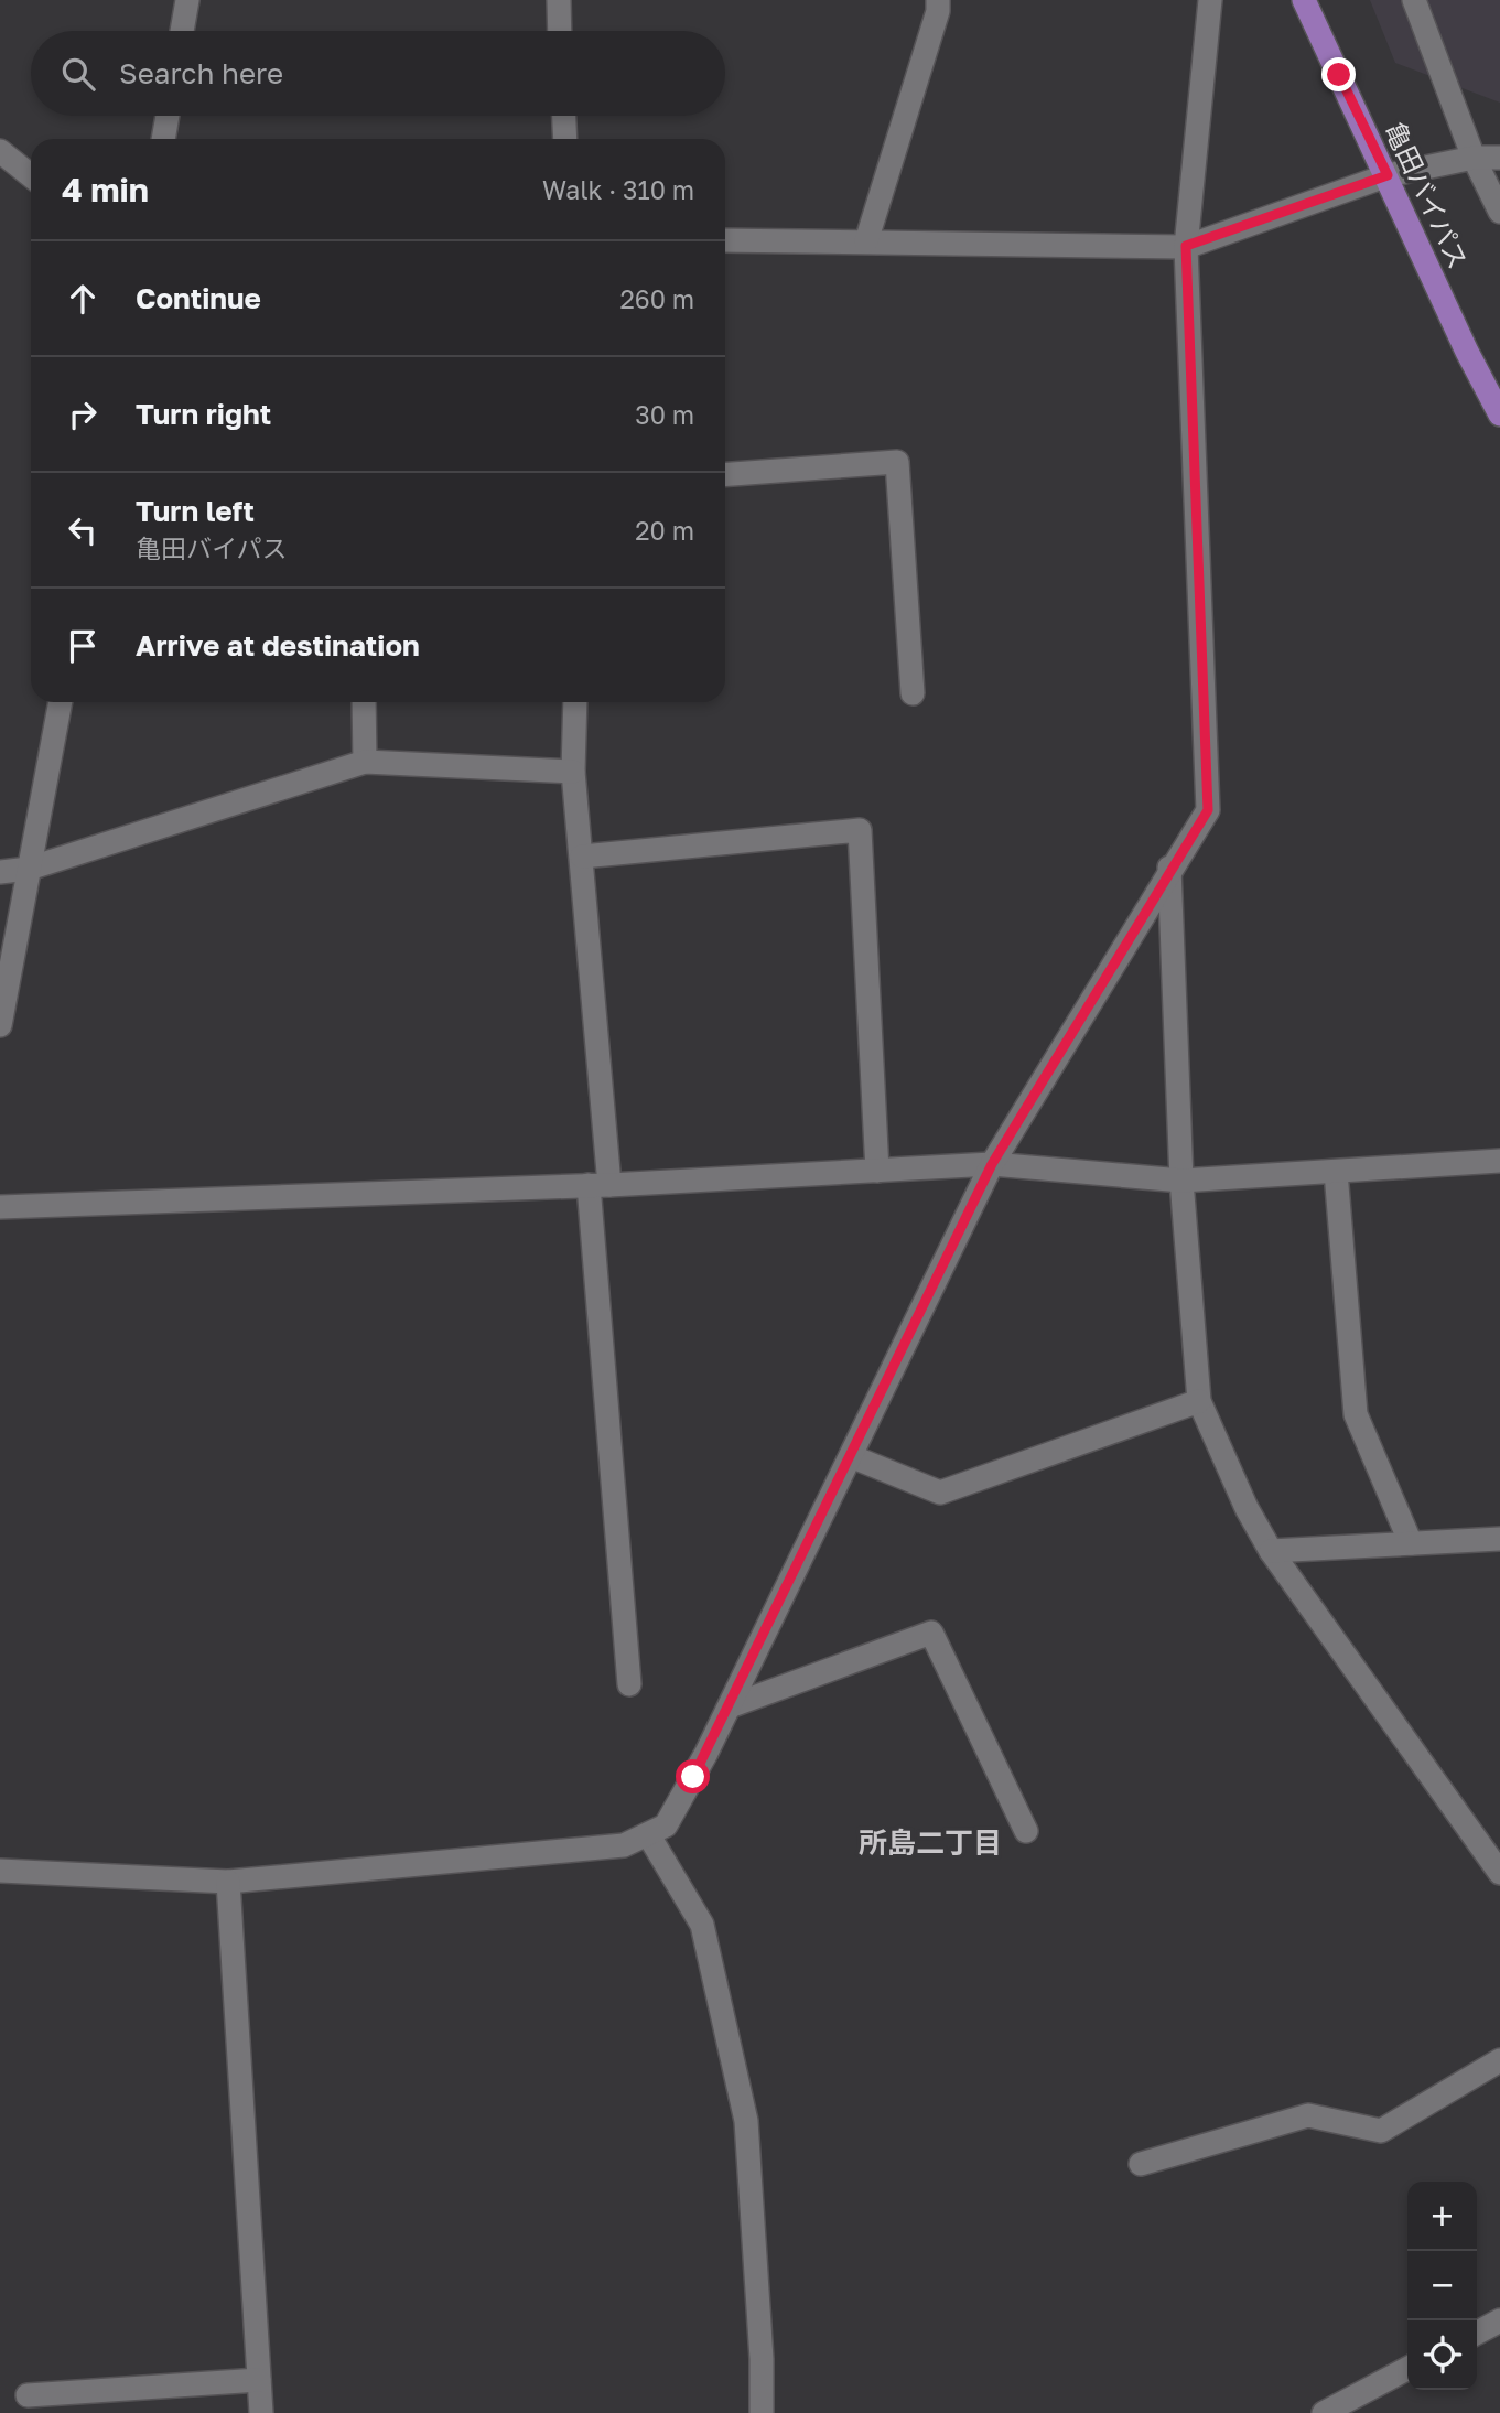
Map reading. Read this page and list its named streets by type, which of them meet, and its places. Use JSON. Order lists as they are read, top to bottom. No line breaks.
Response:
{"streets":{"main road":["亀田バイパス"]},"districts":["所島二丁目"],"page":{"search":"Search here","heading":["4 min","Walk · 310 m"],"list":[["Continue","260 m"],["Turn right","30 m"],["Turn left","亀田バイパス","20 m"],"Arrive at destination"],"map_buttons":["+","−"]}}
